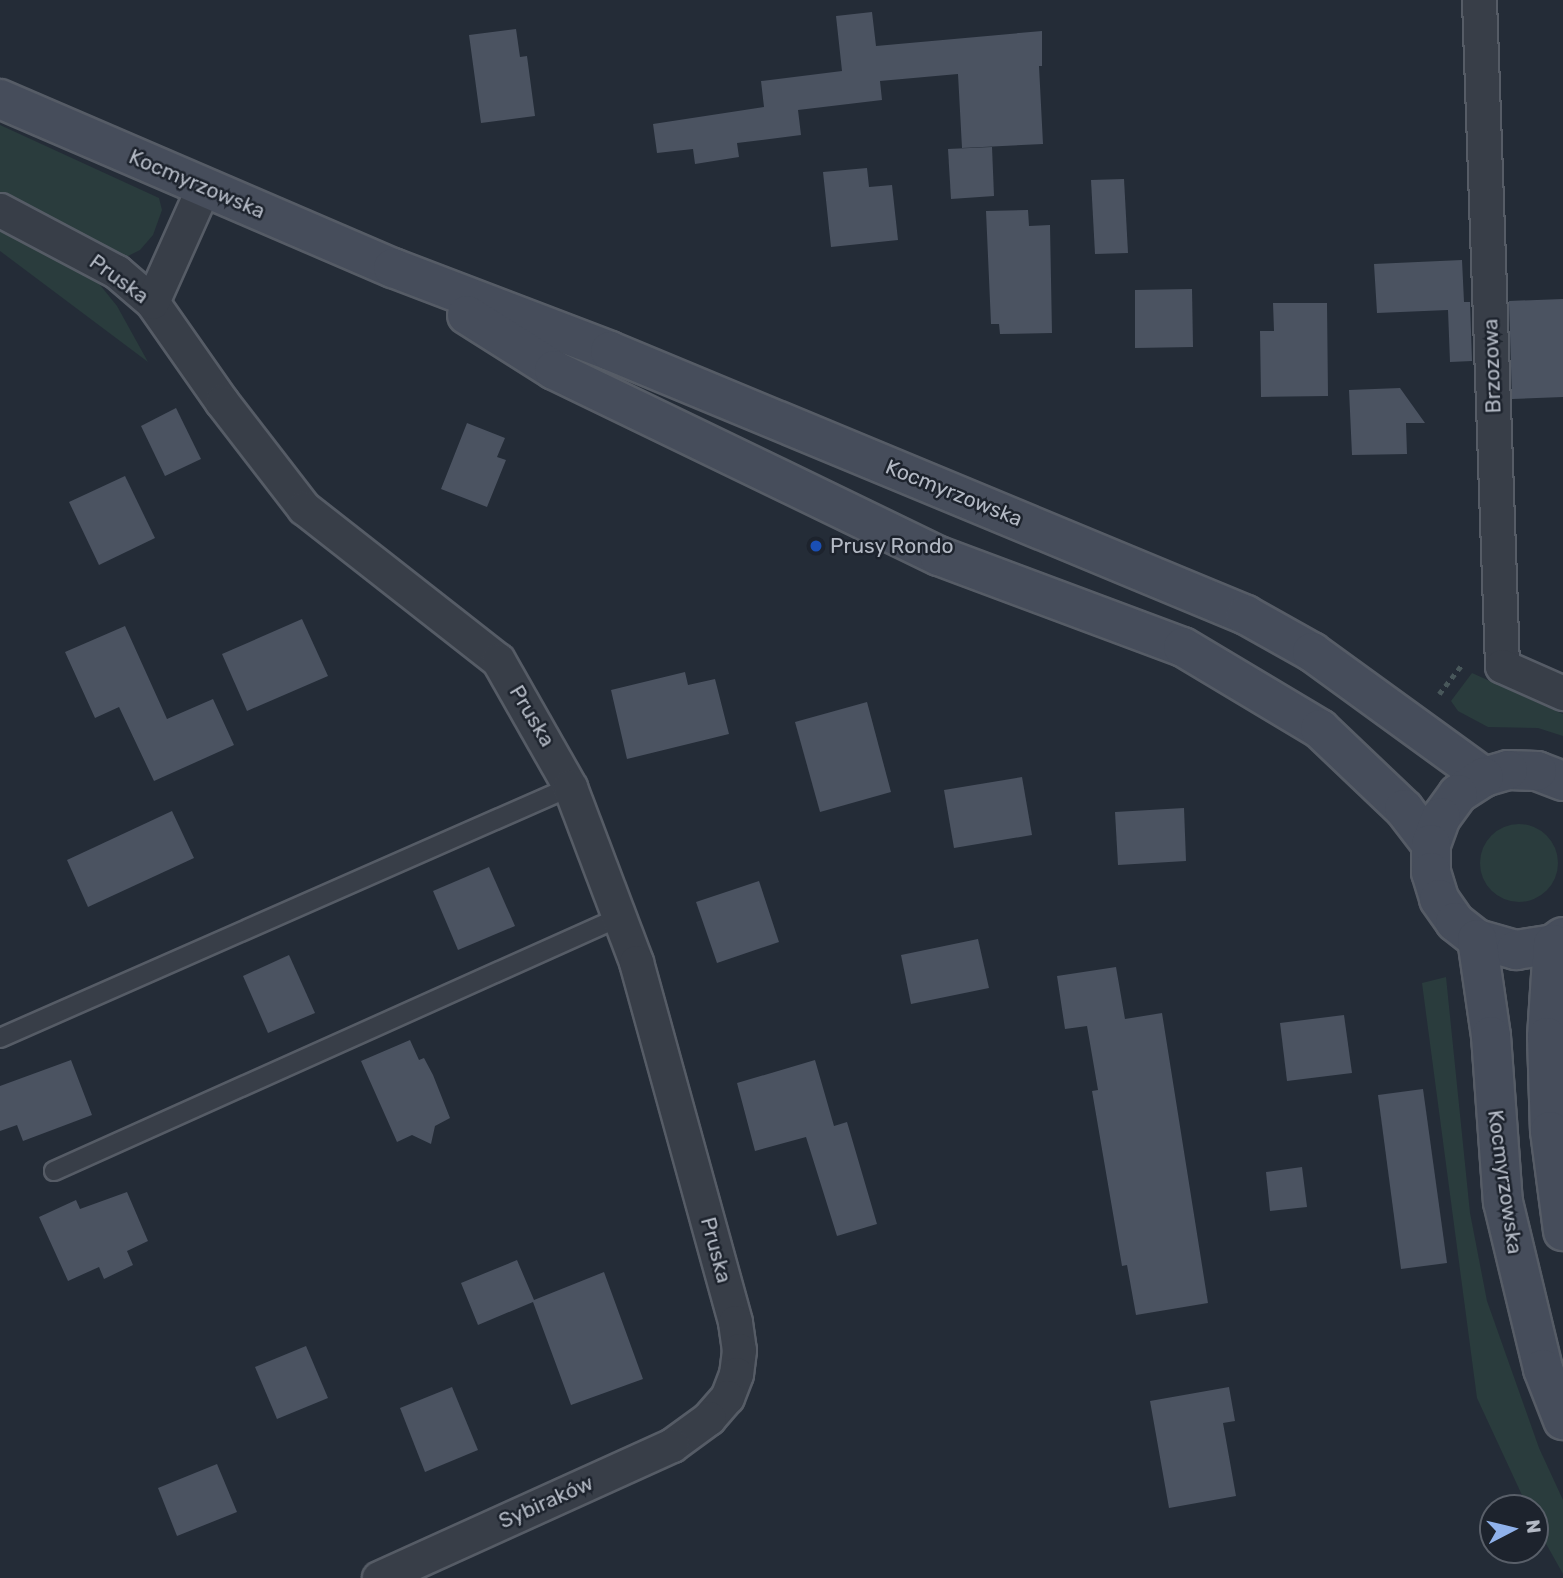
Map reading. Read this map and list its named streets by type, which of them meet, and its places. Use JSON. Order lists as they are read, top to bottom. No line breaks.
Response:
{"streets":{"main road":["Kocmyrzowska"],"street":["Pruska","Brzozowa","Sybiraków"]},"crossings":[["Pruska","Sybiraków"]],"places":["Prusy Rondo"],"north":"right"}
